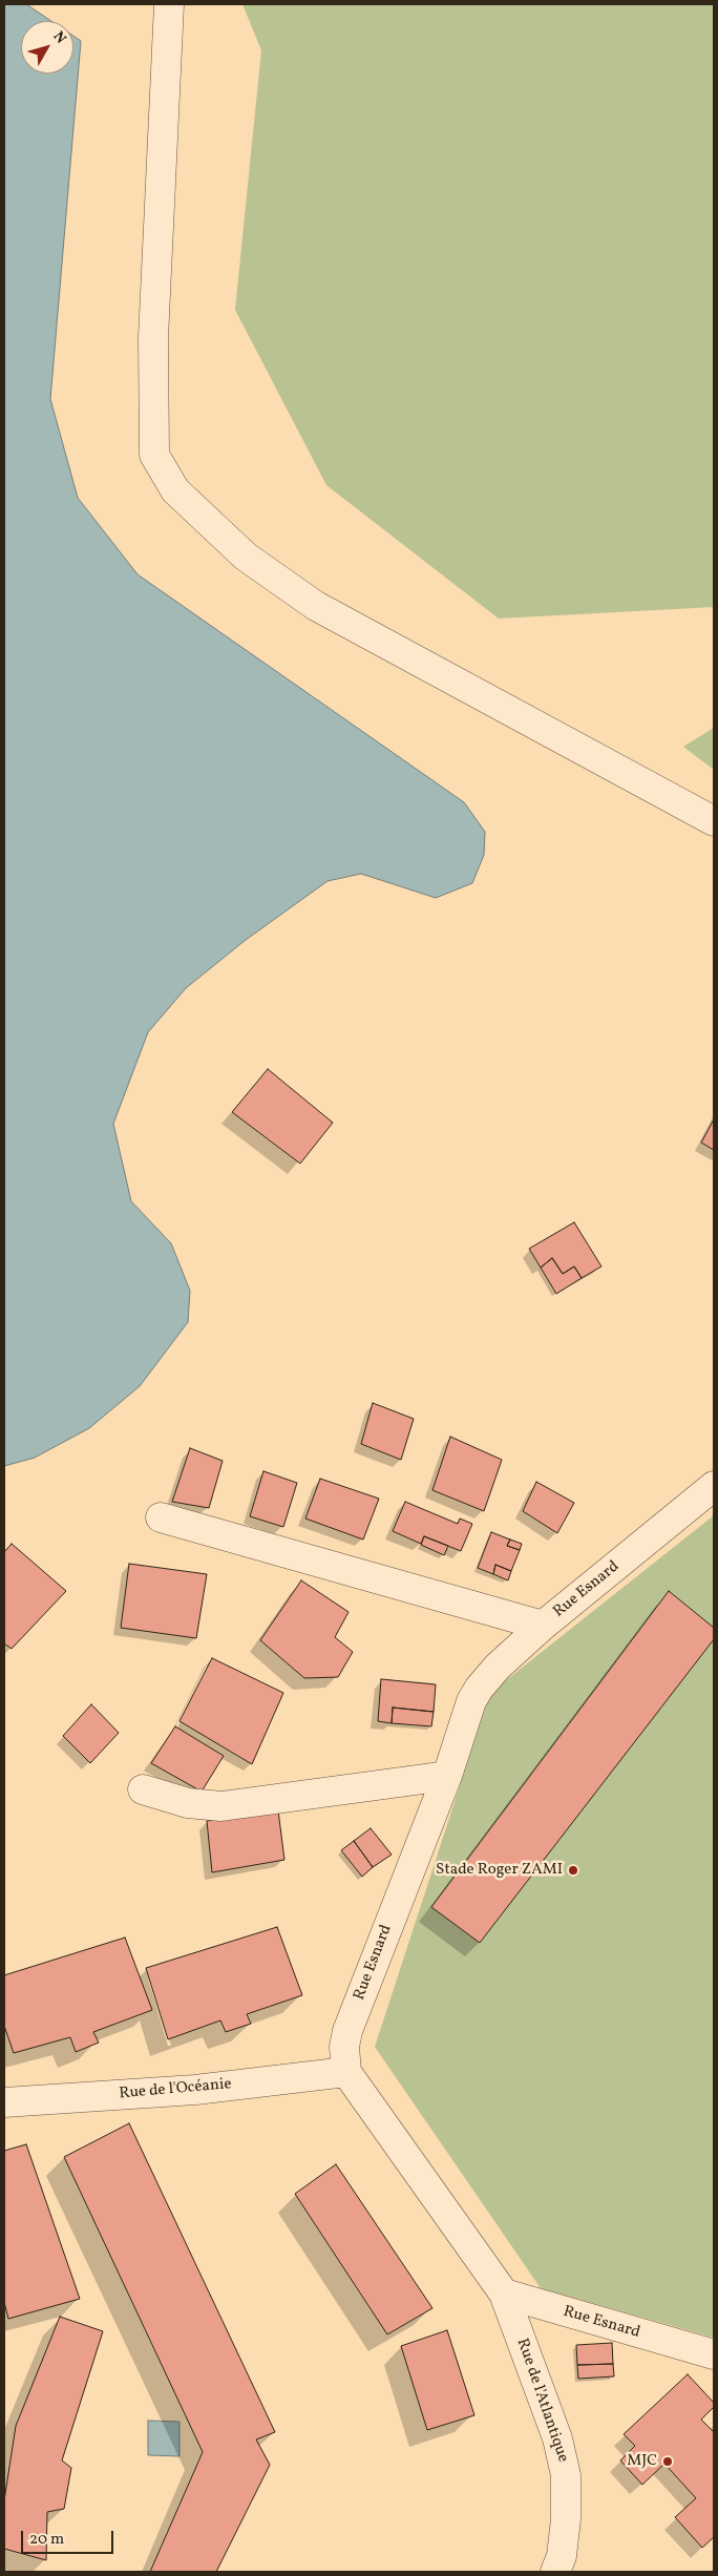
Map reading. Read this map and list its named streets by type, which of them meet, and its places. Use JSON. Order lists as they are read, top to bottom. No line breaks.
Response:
{"streets":{"street":["Rue Esnard","Rue de l'Océanie","Rue de l'Atlantique"]},"crossings":[["Rue Esnard","Rue de l'Océanie"],["Rue Esnard","Rue de l'Atlantique"]],"places":["Stade Roger ZAMI","MJC"],"scale_bar":"20 m","north":"top right"}
